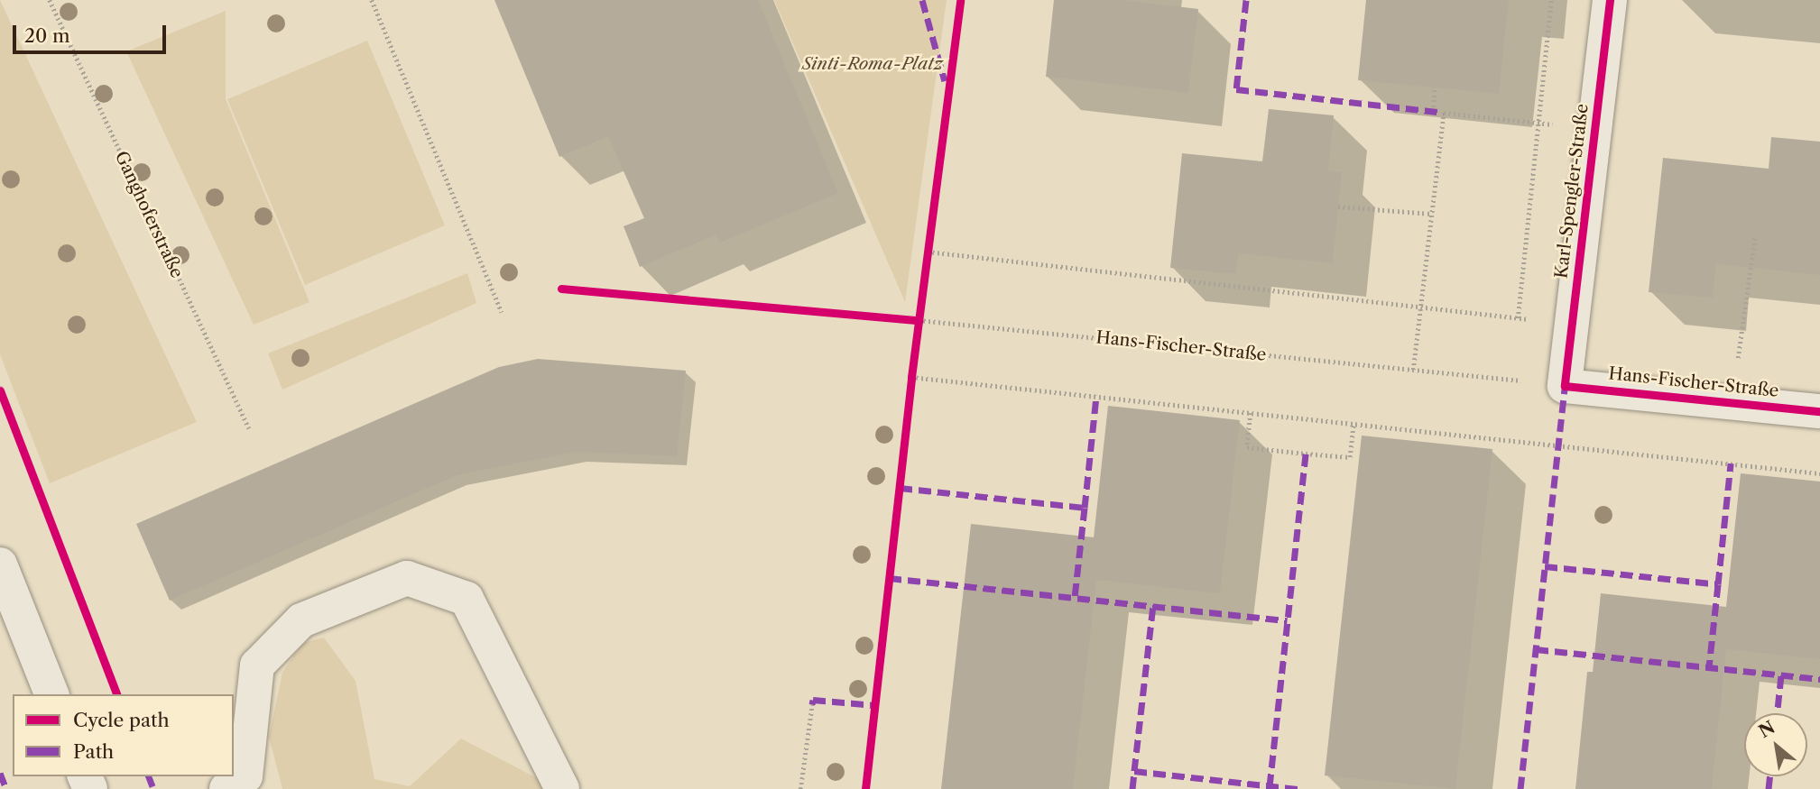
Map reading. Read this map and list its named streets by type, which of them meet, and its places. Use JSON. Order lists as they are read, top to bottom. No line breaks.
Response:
{"streets":{"street":["Karl-Spengler-Straße","Hans-Fischer-Straße"],"path":["Ganghoferstraße"]},"crossings":[["Karl-Spengler-Straße","Hans-Fischer-Straße"]],"parks":["Sinti-Roma-Platz"],"legend":["Cycle path","Path"],"scale_bar":"20 m","north":"top left"}
